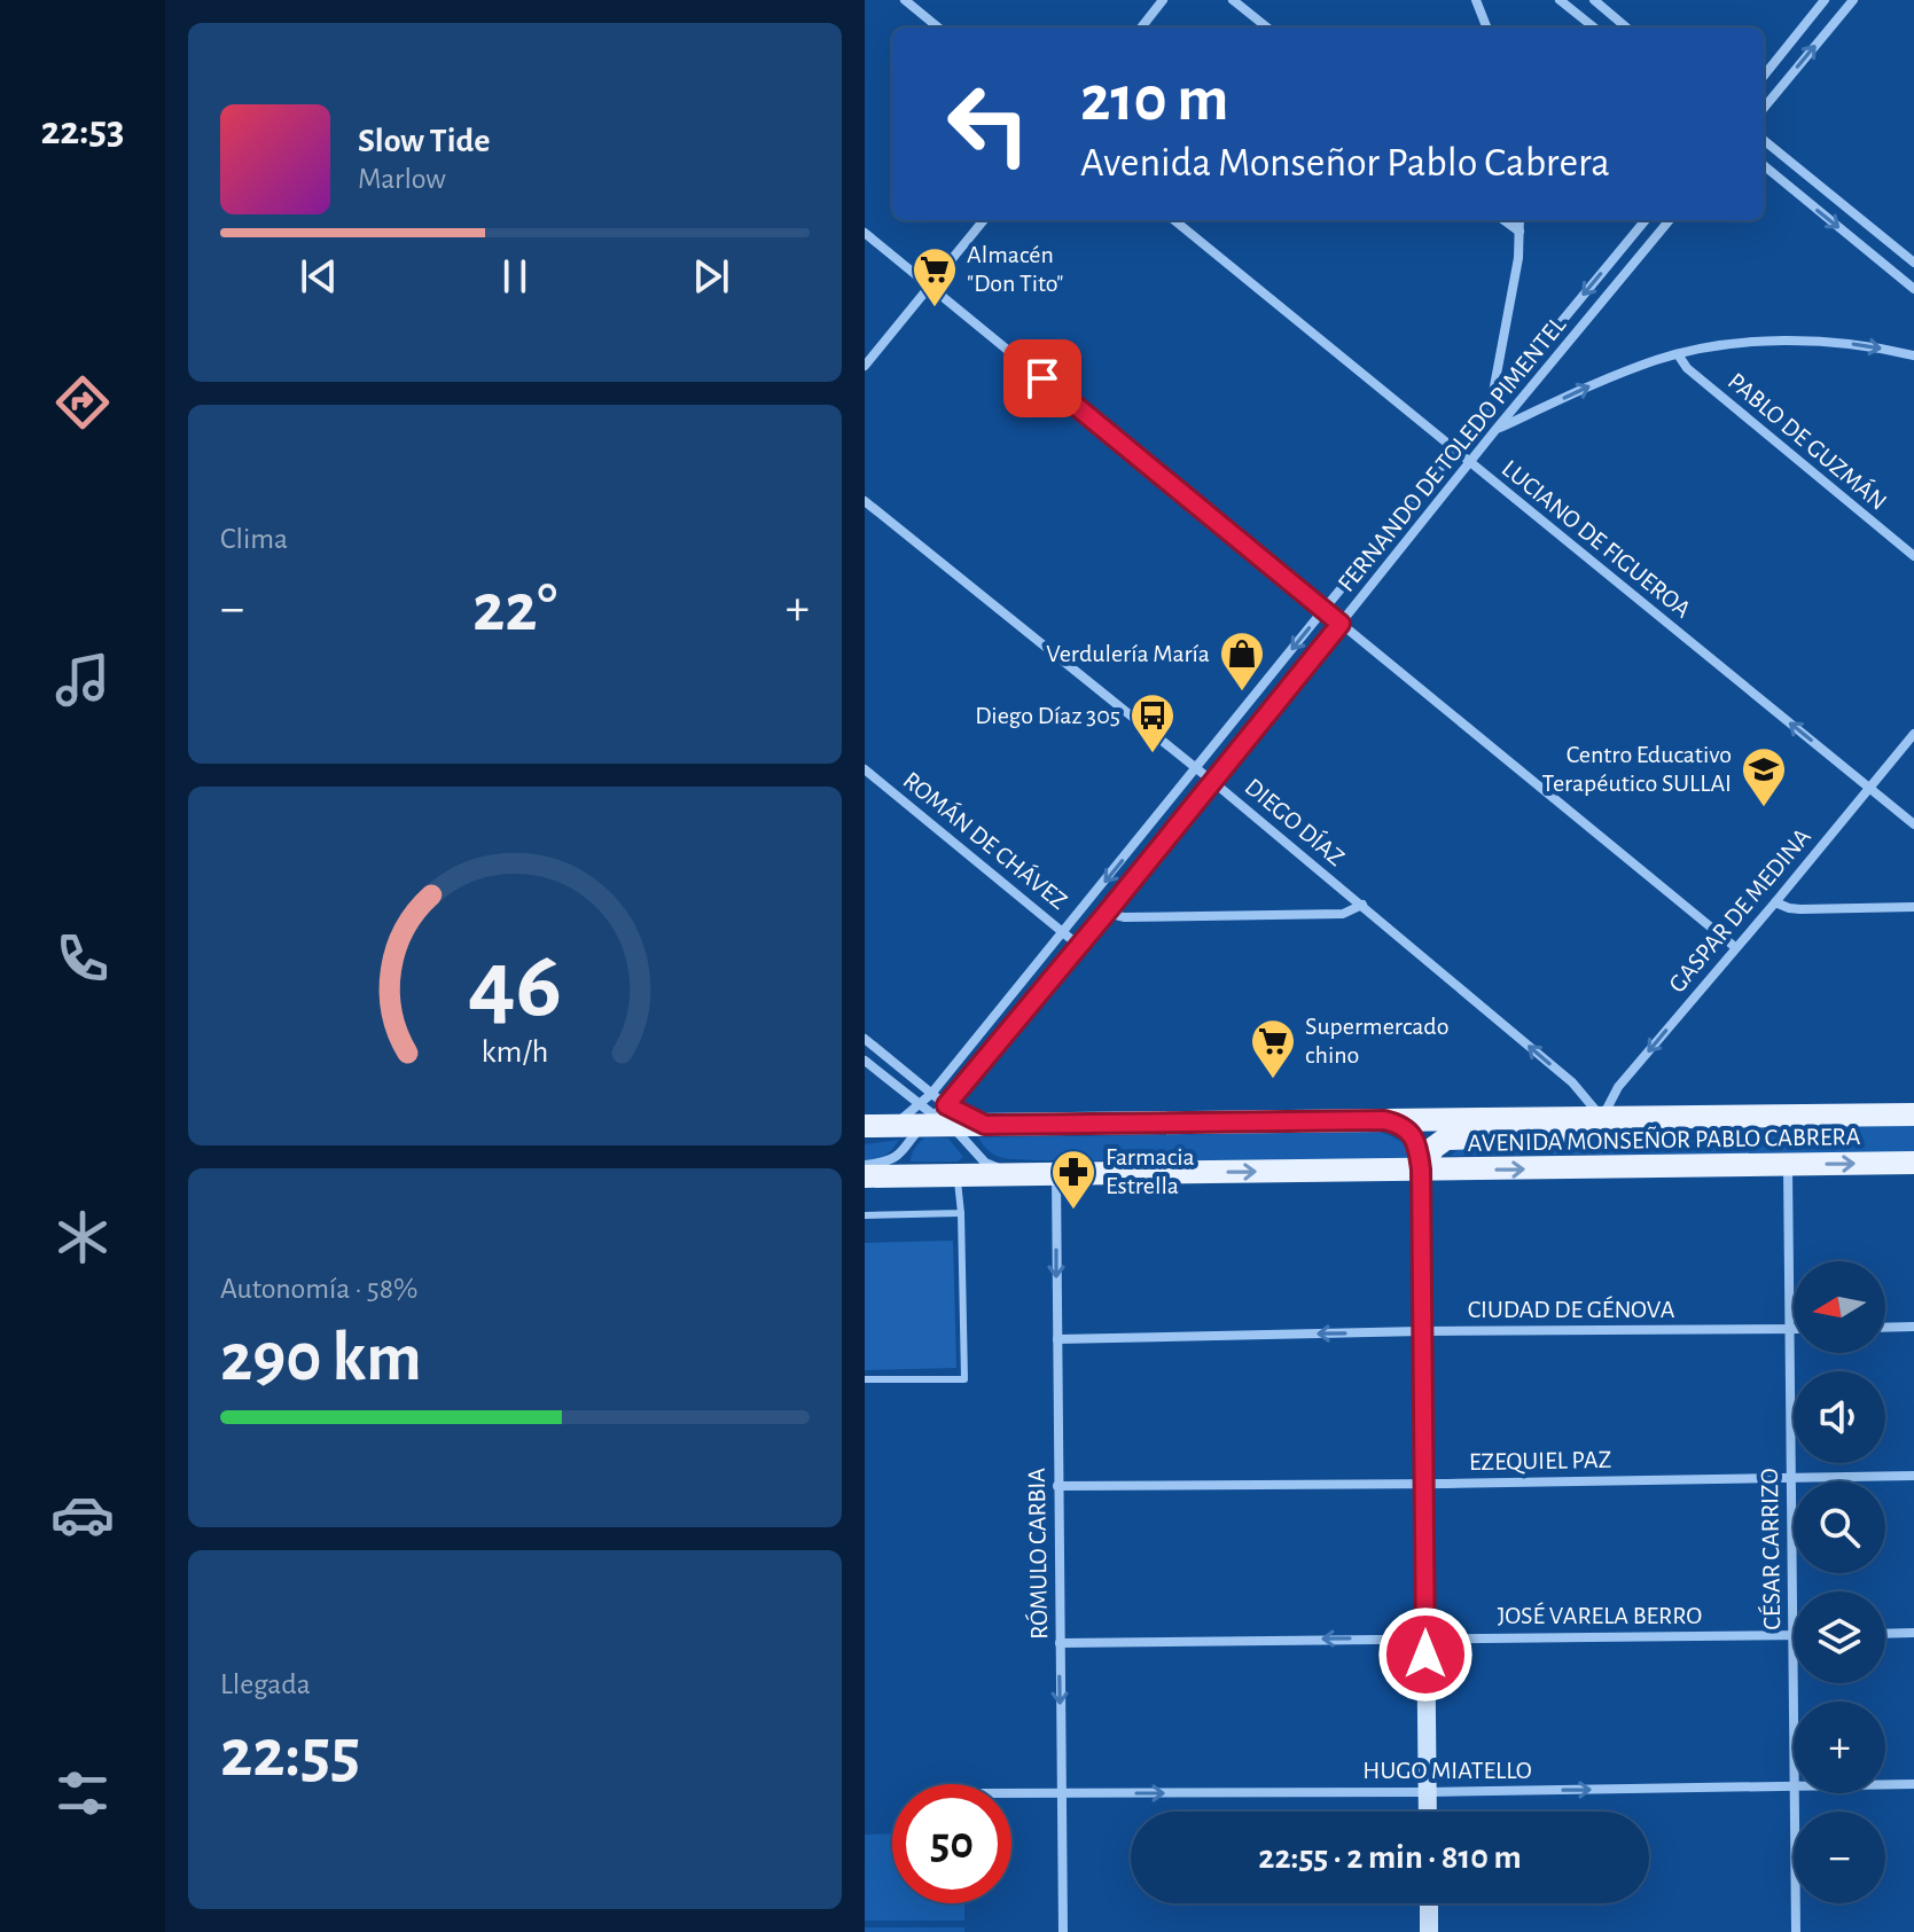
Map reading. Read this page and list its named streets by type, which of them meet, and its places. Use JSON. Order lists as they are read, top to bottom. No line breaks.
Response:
{"streets":{"main road":["AVENIDA MONSEÑOR PABLO CABRERA"],"street":["PABLO DE GUZMÁN","FERNANDO DE TOLEDO PIMENTEL","LUCIANO DE FIGUEROA","DIEGO DÍAZ","ROMÁN DE CHÁVEZ","GASPAR DE MEDINA","CIUDAD DE GÉNOVA","EZEQUIEL PAZ","CÉSAR CARRIZO","RÓMULO CARBIA","JOSÉ VARELA BERRO","HUGO MIATELLO"]},"crossings":[["FERNANDO DE TOLEDO PIMENTEL","LUCIANO DE FIGUEROA"],["FERNANDO DE TOLEDO PIMENTEL","DIEGO DÍAZ"],["FERNANDO DE TOLEDO PIMENTEL","ROMÁN DE CHÁVEZ"],["FERNANDO DE TOLEDO PIMENTEL","AVENIDA MONSEÑOR PABLO CABRERA"],["LUCIANO DE FIGUEROA","GASPAR DE MEDINA"],["DIEGO DÍAZ","GASPAR DE MEDINA"],["DIEGO DÍAZ","AVENIDA MONSEÑOR PABLO CABRERA"],["GASPAR DE MEDINA","AVENIDA MONSEÑOR PABLO CABRERA"],["AVENIDA MONSEÑOR PABLO CABRERA","CÉSAR CARRIZO"],["AVENIDA MONSEÑOR PABLO CABRERA","RÓMULO CARBIA"],["CIUDAD DE GÉNOVA","CÉSAR CARRIZO"],["CIUDAD DE GÉNOVA","RÓMULO CARBIA"],["EZEQUIEL PAZ","CÉSAR CARRIZO"],["EZEQUIEL PAZ","RÓMULO CARBIA"],["CÉSAR CARRIZO","JOSÉ VARELA BERRO"],["CÉSAR CARRIZO","HUGO MIATELLO"],["RÓMULO CARBIA","JOSÉ VARELA BERRO"],["RÓMULO CARBIA","HUGO MIATELLO"]],"one_way":["LUCIANO DE FIGUEROA","GASPAR DE MEDINA","CIUDAD DE GÉNOVA","RÓMULO CARBIA","JOSÉ VARELA BERRO","HUGO MIATELLO"],"places":{"supermarket":["Almacén \"Don Tito\"","Supermercado chino"],"shop":["Verdulería María"],"bus stop":["Diego Díaz 305"],"school or university":["Centro Educativo Terapéutico SULLAI"],"pharmacy":["Farmacia Estrella"]},"north":"left","page":{"tabs":"22:53","turn":["210 m","Avenida Monseñor Pablo Cabrera"],"song":["Slow Tide","Marlow"],"tile":["Clima",["Autonomía · 58%","290 km"],["Llegada","22:55"]],"heat":["−","22°","+"],"map_buttons":["+","−"],"limit":"50","trip":"22:55 · 2 min · 810 m","gauge":["46","km/h"]}}
